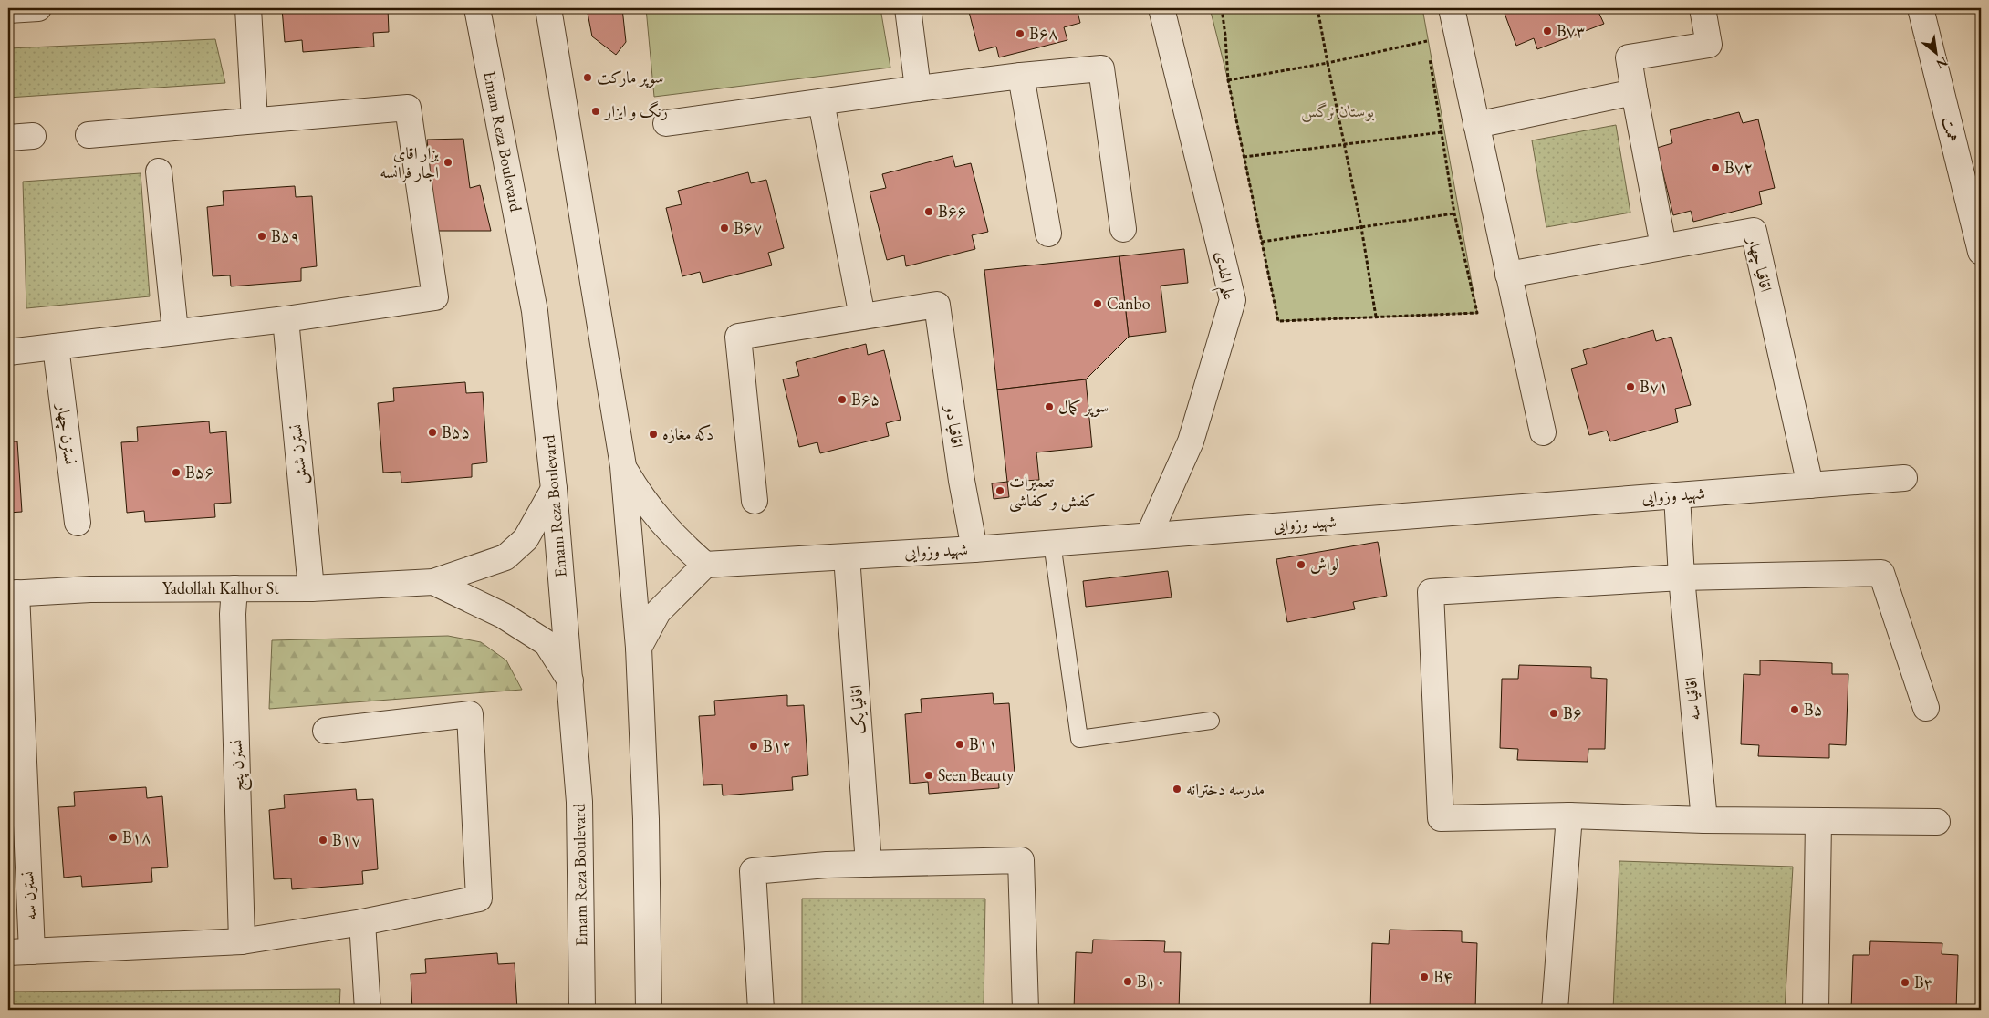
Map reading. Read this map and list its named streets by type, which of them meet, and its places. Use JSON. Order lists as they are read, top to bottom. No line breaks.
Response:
{"streets":{"street":["همت","Emam Reza Boulevard","اقاقیا چهار","علم الهدی","اقاقیا دو","نسترن چهار","نسترن شش","شهید وزوایی","Yadollah Kalhor St","اقاقیا سه","اقاقیا یک","نسترن پنج","نسترن سه"]},"crossings":[["Emam Reza Boulevard","Yadollah Kalhor St"],["اقاقیا چهار","شهید وزوایی"],["علم الهدی","شهید وزوایی"],["اقاقیا دو","شهید وزوایی"],["نسترن شش","Yadollah Kalhor St"],["شهید وزوایی","اقاقیا سه"],["شهید وزوایی","اقاقیا یک"],["Yadollah Kalhor St","نسترن پنج"],["Yadollah Kalhor St","نسترن سه"]],"parks":["بوستان نرگس"],"places":["B۷۳","B۶۸","سوپر مارکت","رنگ و ابزار","بزار اقای اجار فرانسه","B۷۲","B۶۶","B۶۷","B۵۹","Canbo","B۷۱","B۶۵","سوپر کمال","B۵۵","دکه مغازه","B۵۶","تعمیرات کفش و کفاشی","لواش","B۵","B۶","B۱۱","B۱۲","Seen Beauty","مدرسه دخترانه","B۱۸","B۱۷","B۴","B۱۰","B۳"],"north":"bottom right"}
